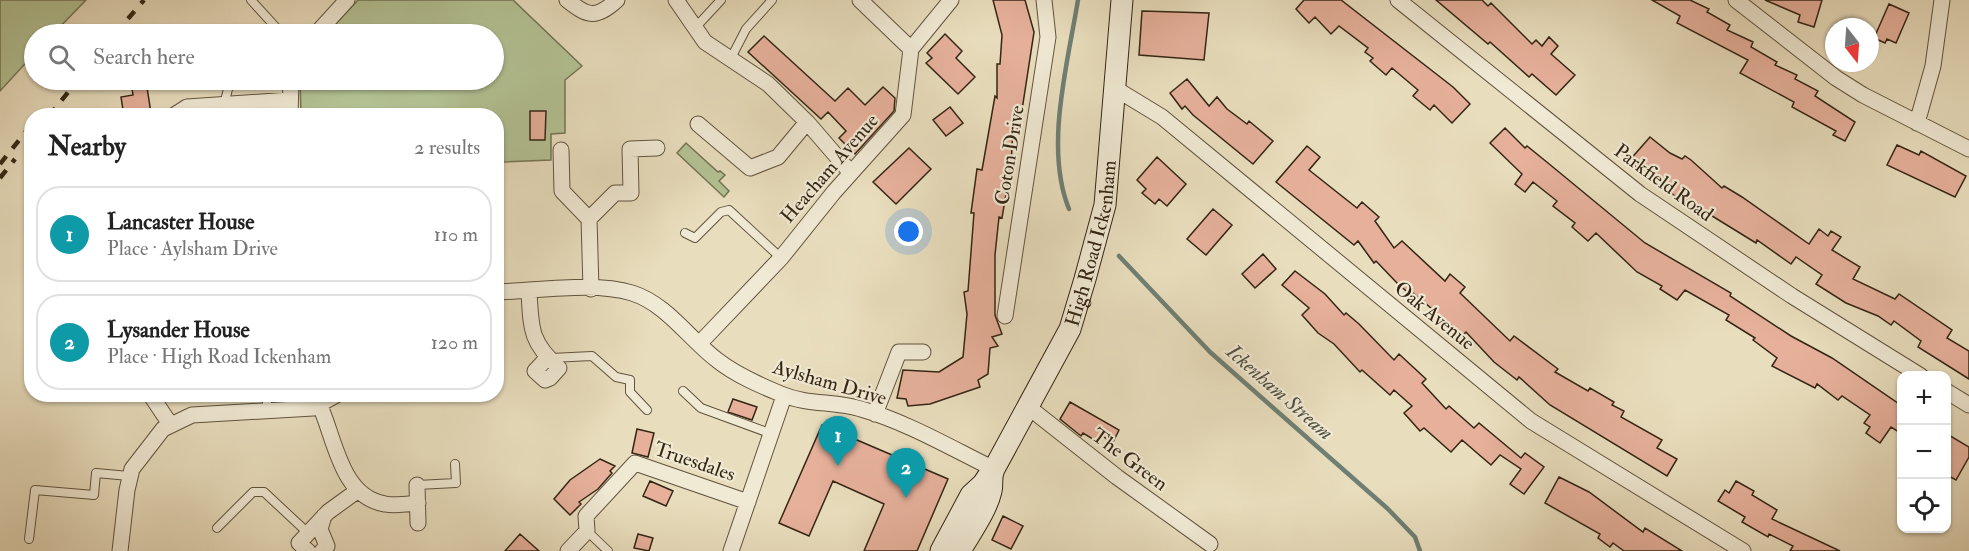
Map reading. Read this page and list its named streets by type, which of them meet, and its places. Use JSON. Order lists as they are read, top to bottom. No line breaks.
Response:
{"streets":{"main road":["High Road Ickenham"],"street":["Coton Drive","Heacham Avenue","Parkfield Road","Oak Avenue","Aylsham Drive","The Green","Truesdales"]},"crossings":[["Heacham Avenue","Aylsham Drive"],["High Road Ickenham","Oak Avenue"],["High Road Ickenham","Aylsham Drive"],["High Road Ickenham","The Green"]],"water":["Ickenham Stream"],"north":"bottom","page":{"search":"Search here","heading":["Nearby","2 results"],"list":[{"mark":"1","name":"Lancaster House","note":"Place · Aylsham Drive","value":"110 m"},{"mark":"2","name":"Lysander House","note":"Place · High Road Ickenham","value":"120 m"}],"map_buttons":["+","−"],"pins":["1","2"]}}
